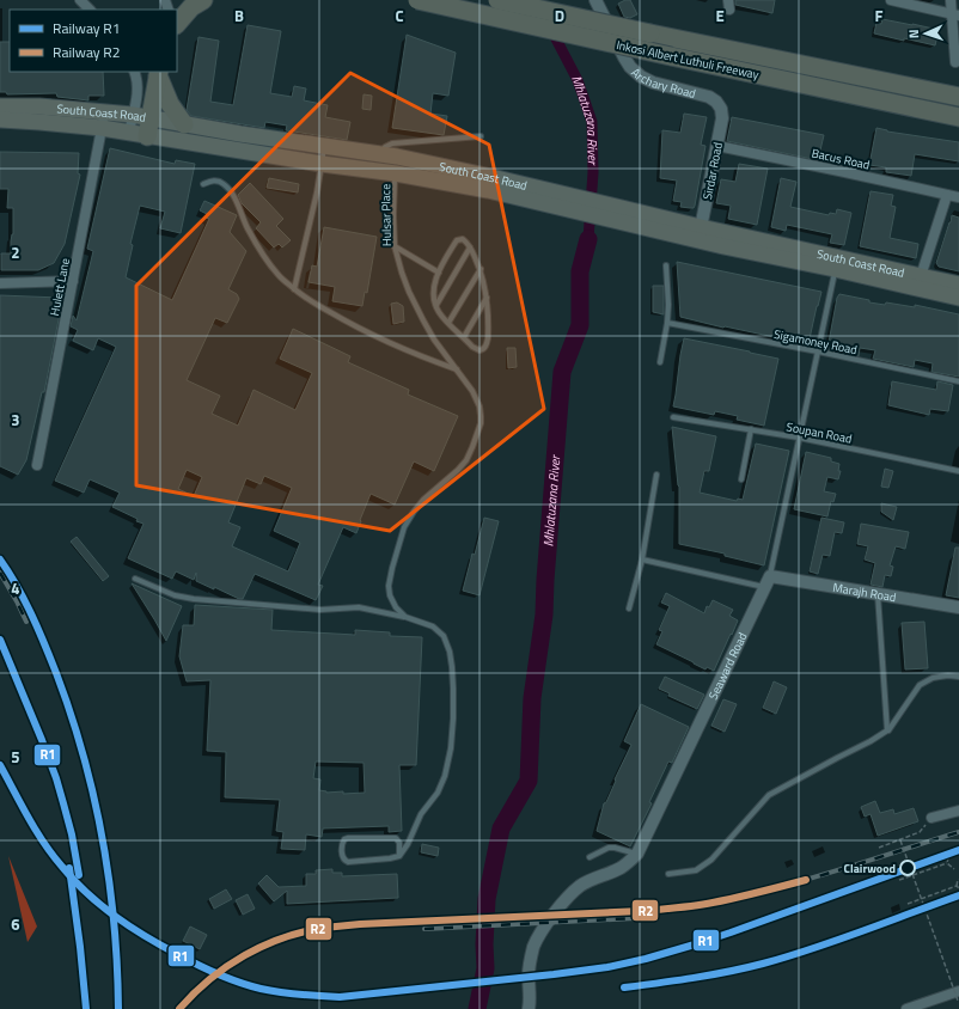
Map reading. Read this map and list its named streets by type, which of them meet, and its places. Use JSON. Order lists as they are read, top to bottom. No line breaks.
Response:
{"streets":{"highway":["Inkosi Albert Luthuli Freeway","South Coast Road"],"street":["Archary Road","Bacus Road","Sirdar Road","Hulett Lane","Marajh Road","Seaward Road"],"lane":["Hulsar Place","Sigamoney Road","Soupan Road"]},"crossings":[["Archary Road","Sirdar Road"],["South Coast Road","Sirdar Road"],["South Coast Road","Hulsar Place"],["South Coast Road","Hulett Lane"],["South Coast Road","Seaward Road"],["Bacus Road","Sirdar Road"],["Sigamoney Road","Seaward Road"],["Soupan Road","Seaward Road"],["Marajh Road","Seaward Road"]],"water":["Mhlatuzana River"],"places":["Clairwood"],"lines":["rail line R1","rail line R2"],"legend":["Railway R1","Railway R2"],"north":"left","grid":{"columns":["B","C","D","E","F"],"rows":["2","3","4","5","6"]}}
